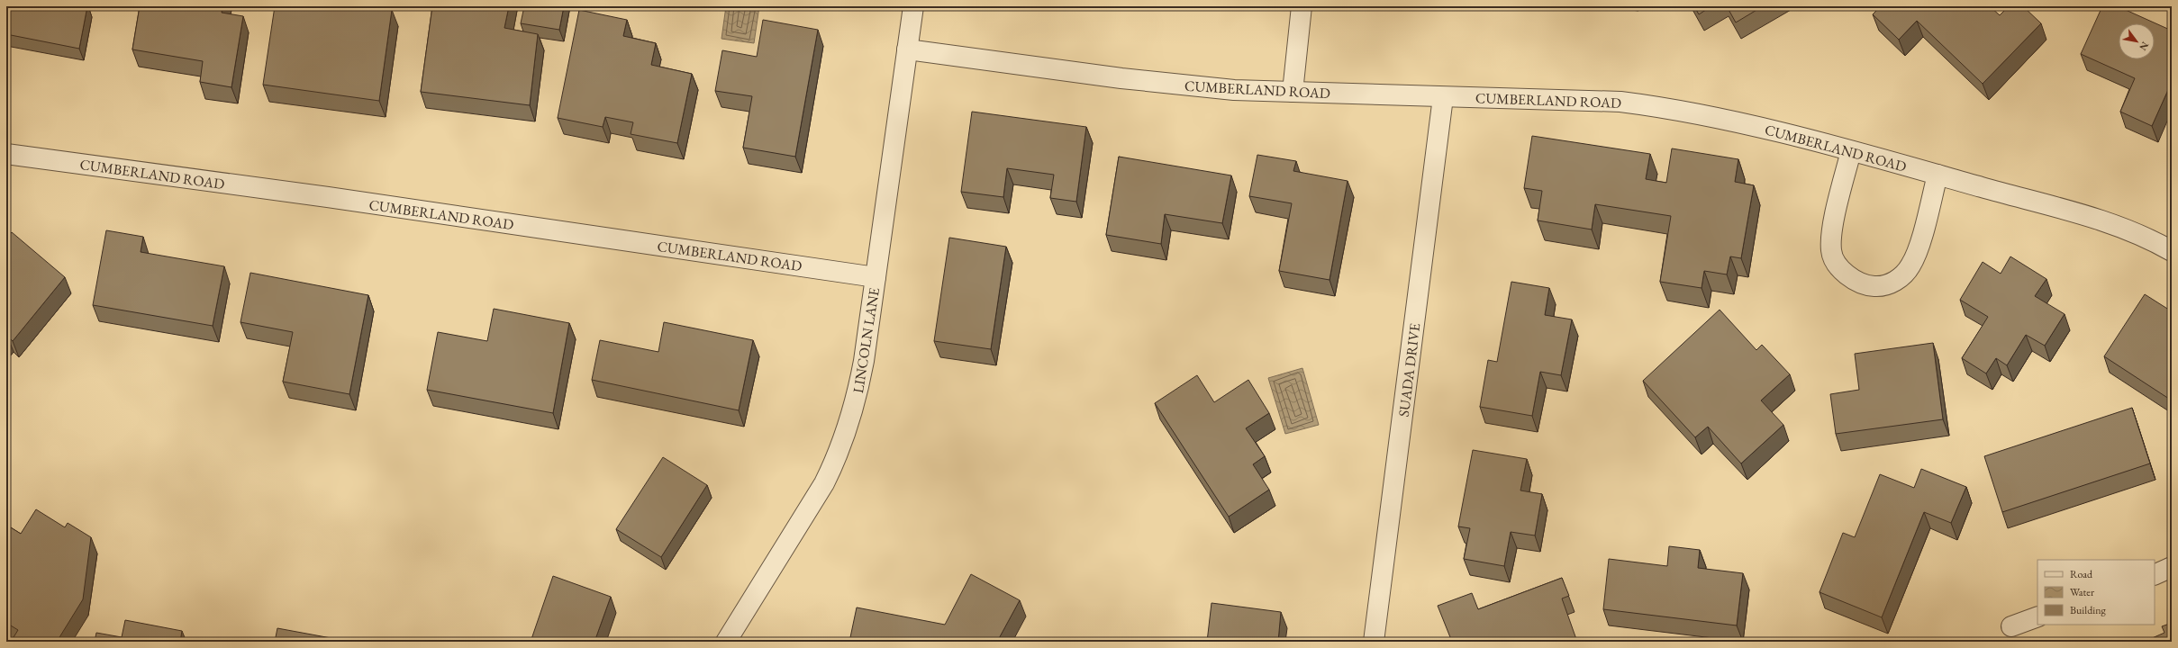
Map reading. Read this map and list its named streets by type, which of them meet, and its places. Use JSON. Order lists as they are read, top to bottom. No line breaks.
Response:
{"streets":{"street":["CUMBERLAND ROAD","LINCOLN LANE","SUADA DRIVE"]},"crossings":[["CUMBERLAND ROAD","LINCOLN LANE"],["CUMBERLAND ROAD","SUADA DRIVE"]],"legend":["Road","Water","Building"],"north":"bottom right"}
